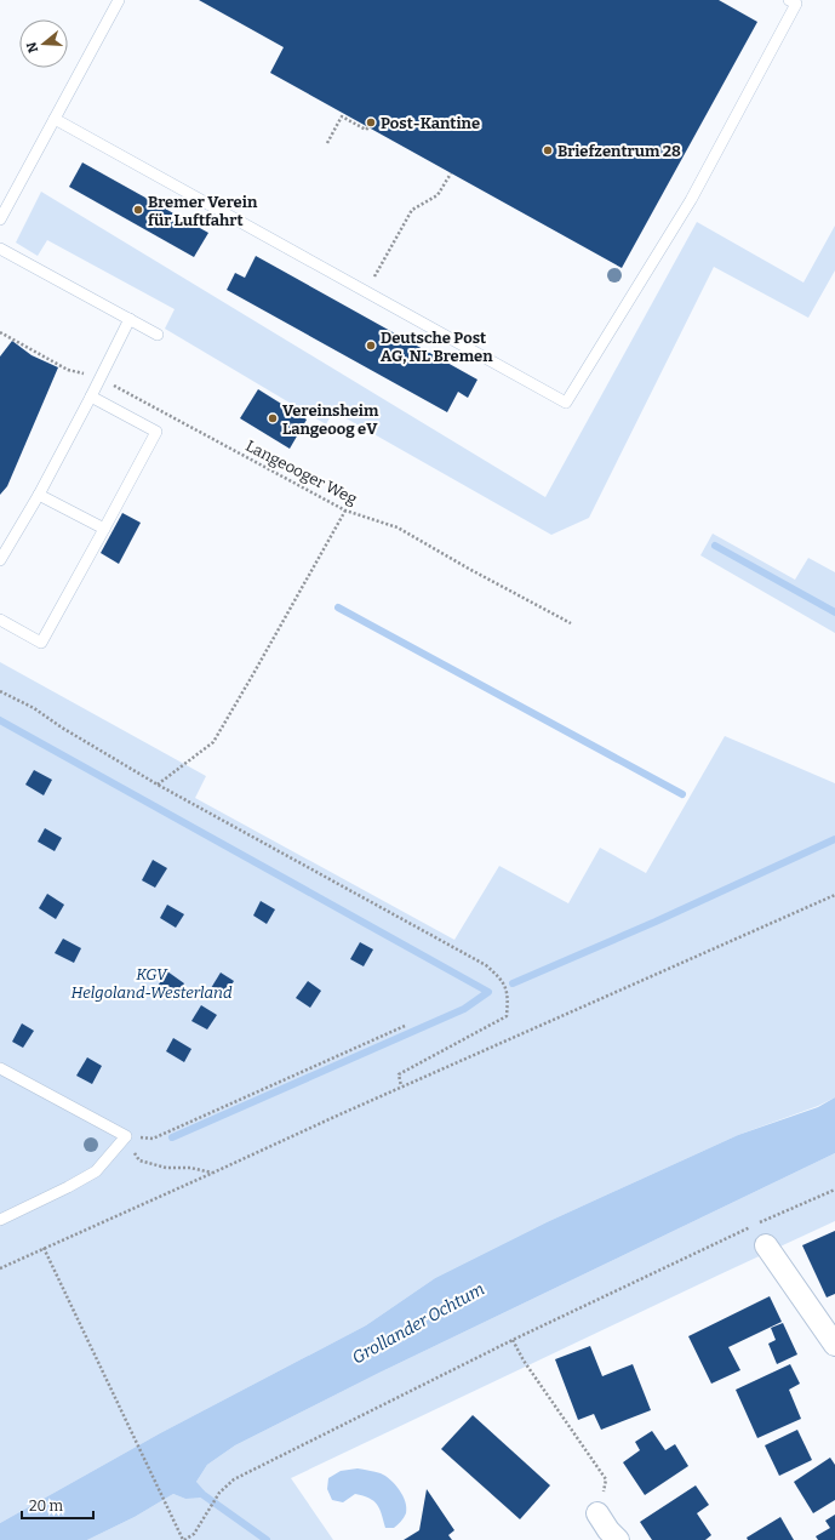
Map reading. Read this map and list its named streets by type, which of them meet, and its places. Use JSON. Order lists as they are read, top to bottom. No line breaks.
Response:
{"streets":{"path":["Langeooger Weg"]},"water":["Grollander Ochtum"],"parks":["KGV Helgoland-Westerland"],"places":["Post-Kantine","Briefzentrum 28","Bremer Verein für Luftfahrt","Deutsche Post AG, NL Bremen","Vereinsheim Langeoog eV"],"scale_bar":"20 m","north":"left"}
